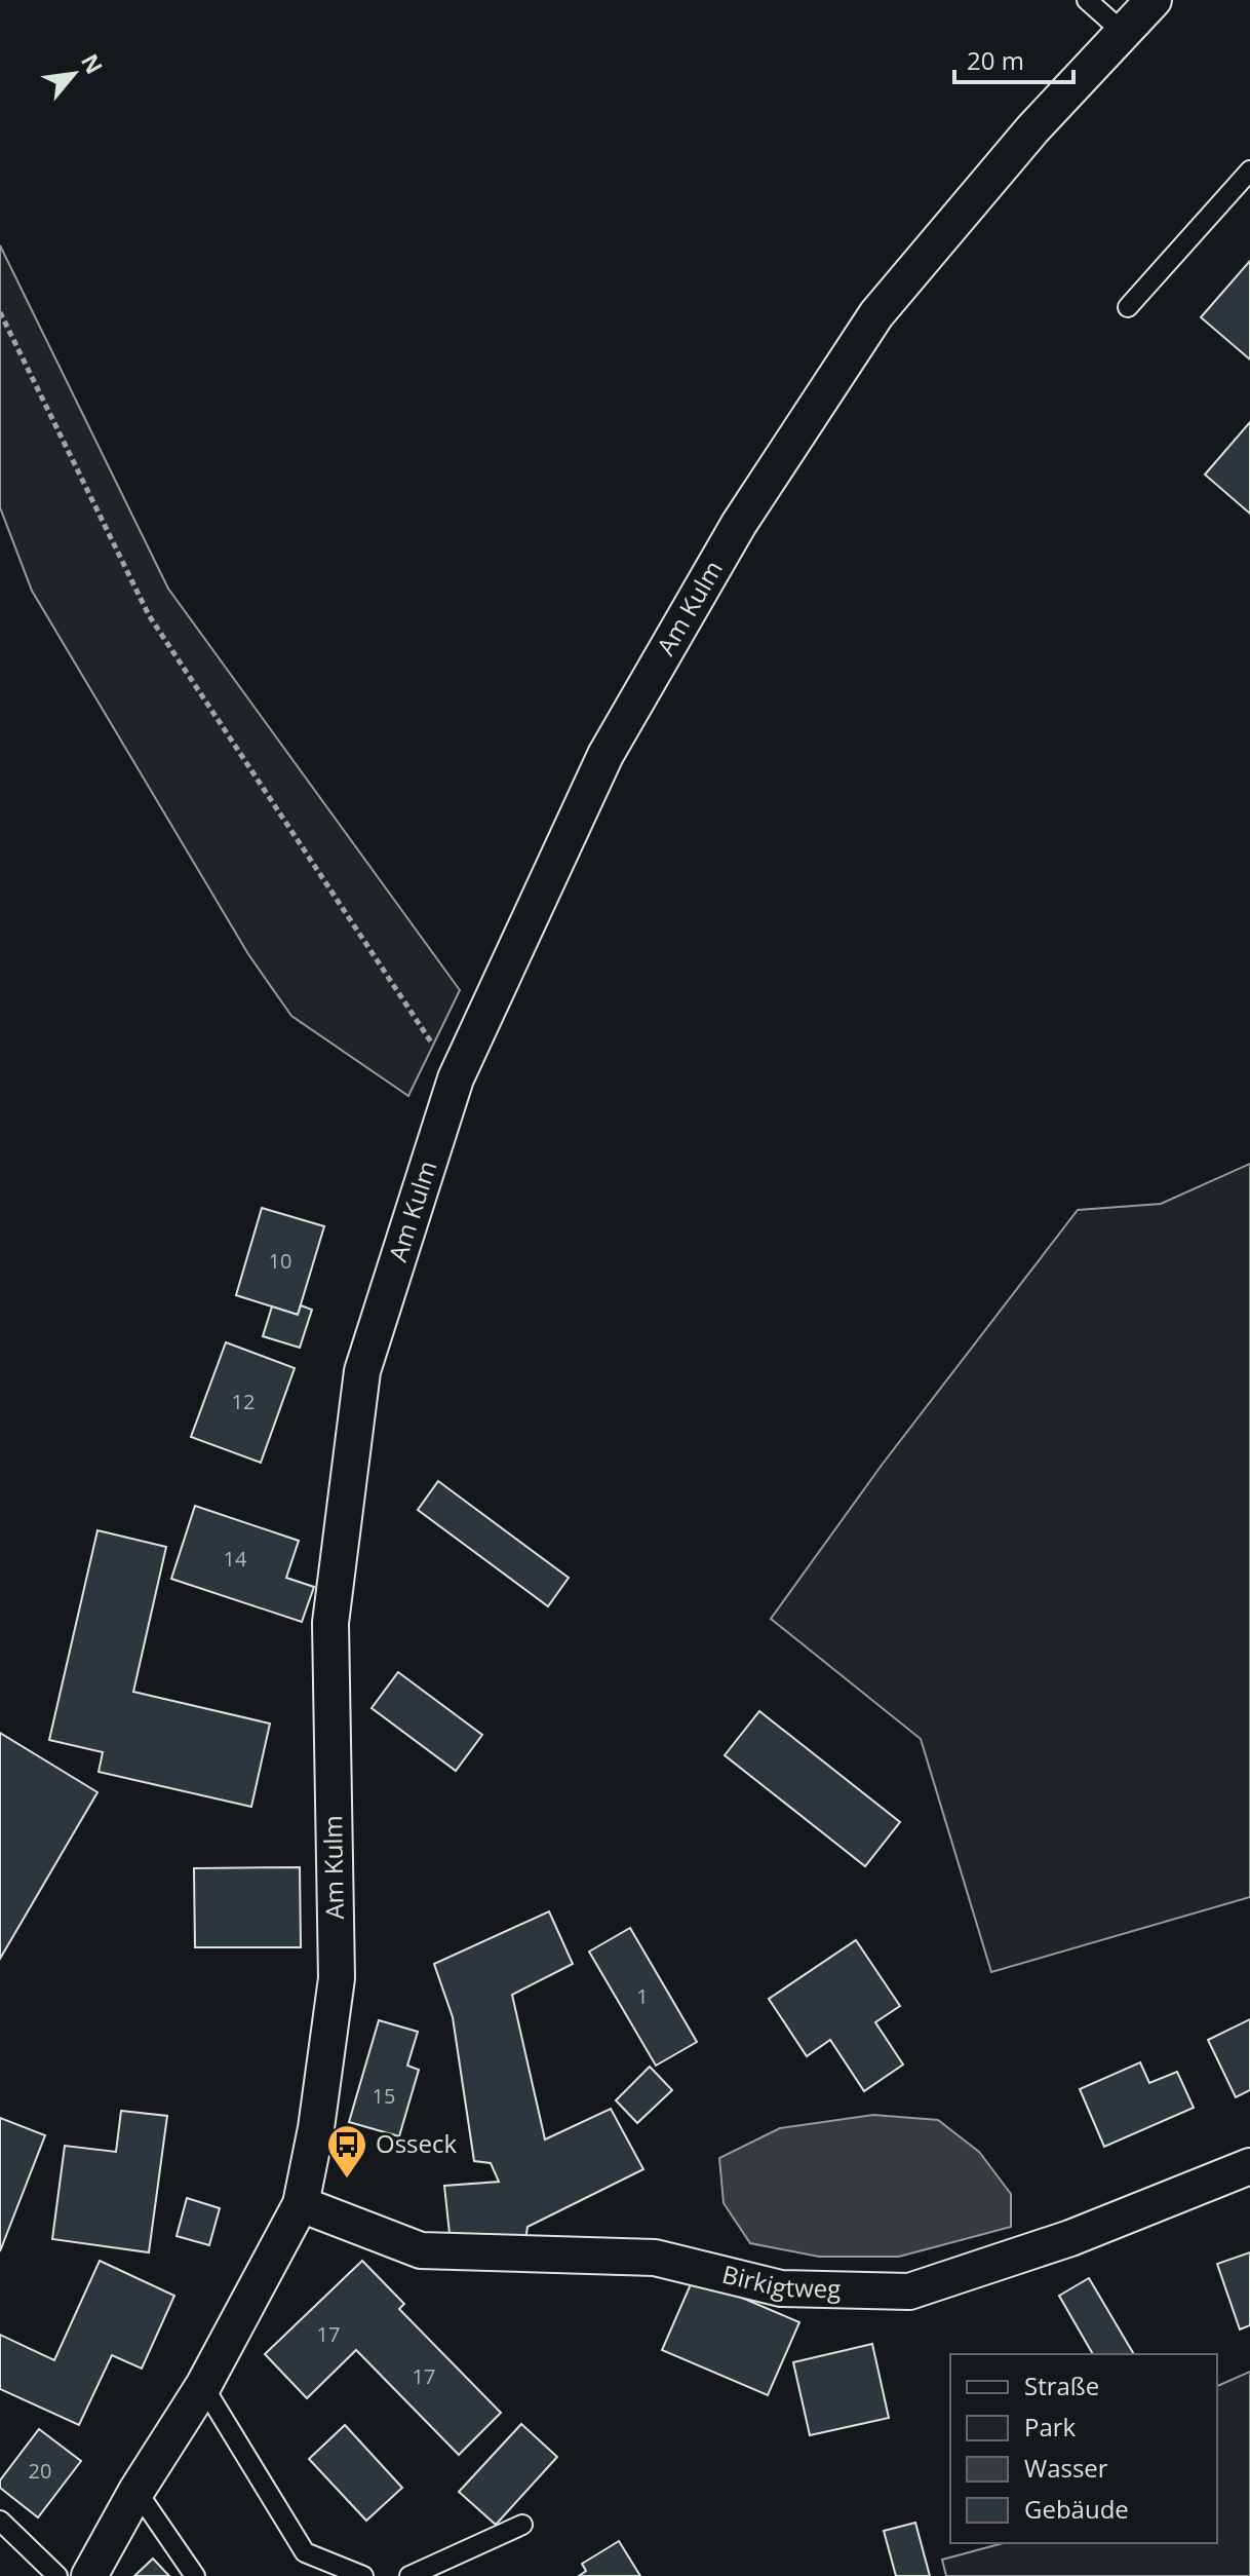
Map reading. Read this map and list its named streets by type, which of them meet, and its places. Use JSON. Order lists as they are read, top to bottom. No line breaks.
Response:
{"streets":{"street":["Am Kulm","Birkigtweg"]},"crossings":[["Am Kulm","Birkigtweg"]],"places":{"bus stop":["Osseck"]},"house_numbers":["10","12","14","1","15","17","17","20"],"legend":["Straße","Park","Wasser","Gebäude"],"scale_bar":"20 m","north":"top right"}
